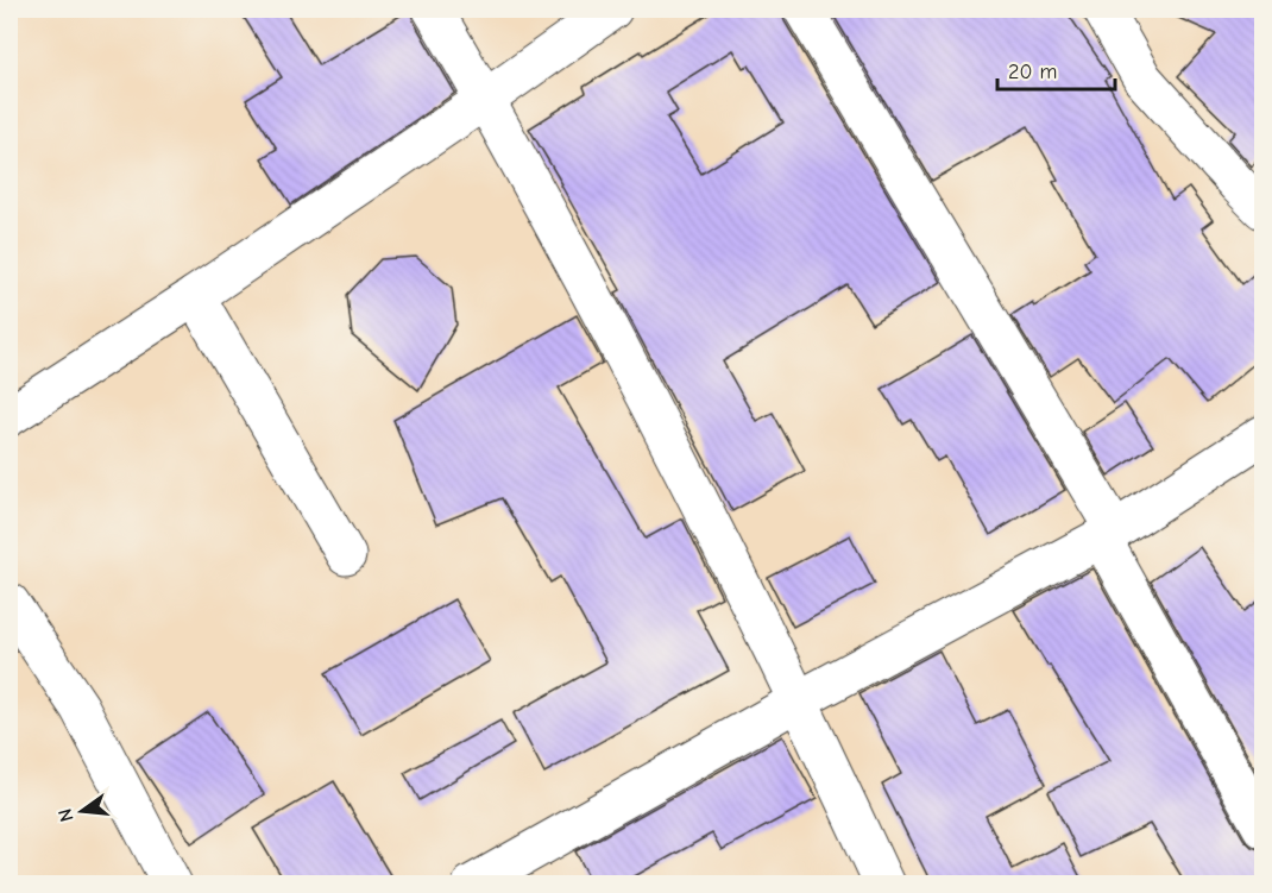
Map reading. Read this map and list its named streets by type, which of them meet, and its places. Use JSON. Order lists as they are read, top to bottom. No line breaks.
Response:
{"scale_bar":"20 m","north":"left"}
